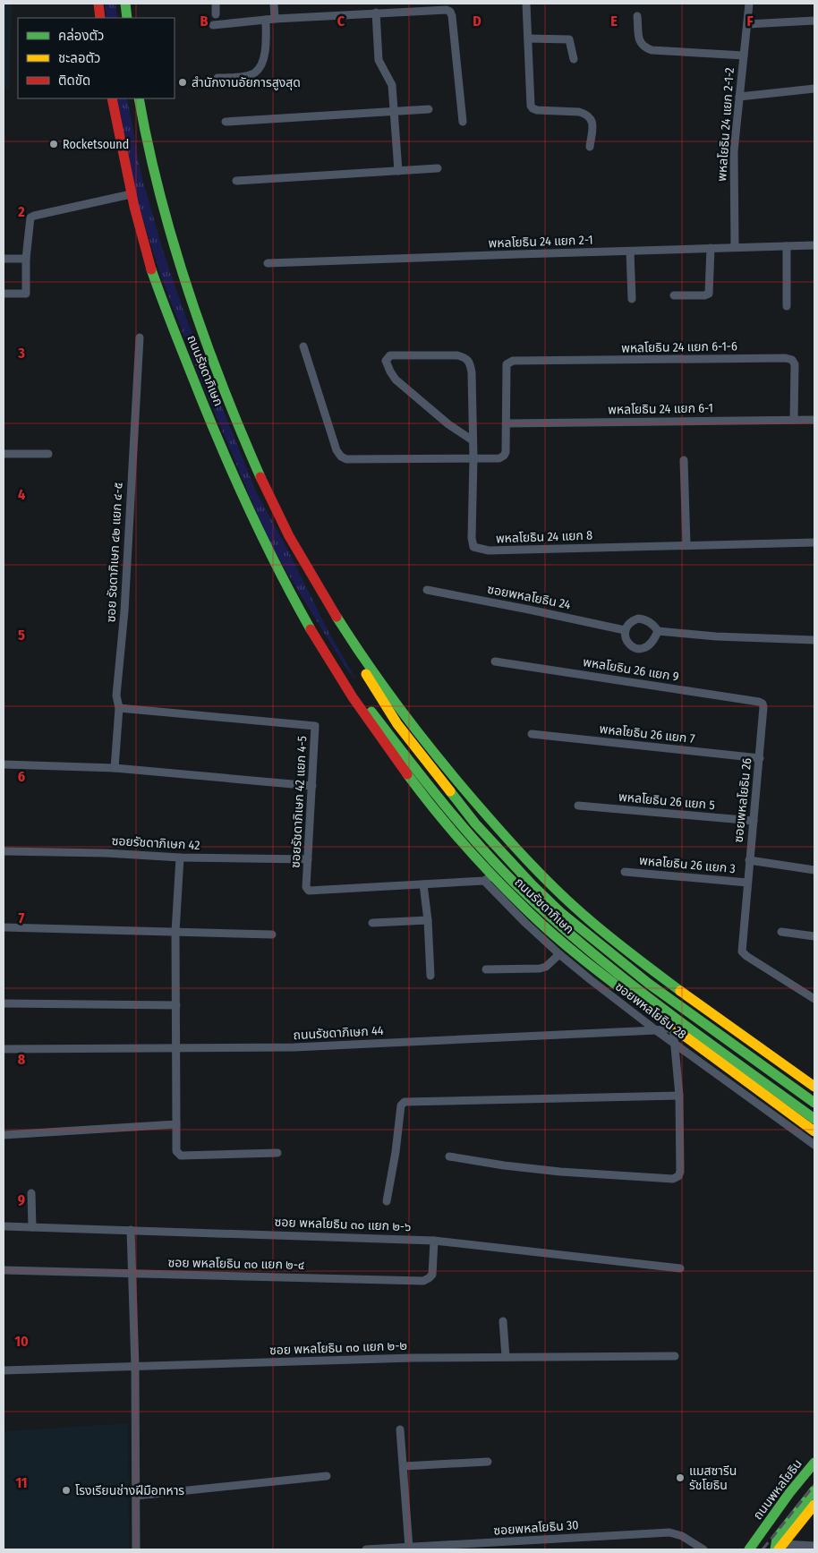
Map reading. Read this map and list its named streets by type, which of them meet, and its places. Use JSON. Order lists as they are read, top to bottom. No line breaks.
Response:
{"streets":{"main road":["ถนนรัชดาภิเษก","ถนนพหลโยธิน"],"street":["พหลโยธิน 24 แยก 2-1-2","พหลโยธิน 24 แยก 2-1","พหลโยธิน 24 แยก 6-1-6","พหลโยธิน 24 แยก 6-1","พหลโยธิน 24 แยก 8","ซอย รัชดาภิเษก ๔๒ แยก ๔-๕","ซอยพหลโยธิน 24","พหลโยธิน 26 แยก 9","พหลโยธิน 26 แยก 7","ซอยพหลโยธิน 26","พหลโยธิน 26 แยก 5","ซอยรัชดาภิเษก 42 แยก 4-5","ซอยรัชดาภิเษก 42","พหลโยธิน 26 แยก 3","ซอยพหลโยธิน 28","ถนนรัชดาภิเษก 44","ซอย พหลโยธิน ๓๐ แยก ๒-๖","ซอย พหลโยธิน ๓๐ แยก ๒-๔","ซอย พหลโยธิน ๓๐ แยก ๒-๒","ซอยพหลโยธิน 30"]},"crossings":[["พหลโยธิน 24 แยก 2-1-2","พหลโยธิน 24 แยก 2-1"],["พหลโยธิน 24 แยก 6-1-6","พหลโยธิน 24 แยก 6-1"],["ถนนรัชดาภิเษก","ซอยรัชดาภิเษก 42 แยก 4-5"],["ถนนรัชดาภิเษก","ซอยพหลโยธิน 28"],["ถนนรัชดาภิเษก","ถนนรัชดาภิเษก 44"],["ซอย รัชดาภิเษก ๔๒ แยก ๔-๕","ซอยรัชดาภิเษก 42 แยก 4-5"],["พหลโยธิน 26 แยก 9","ซอยพหลโยธิน 26"],["พหลโยธิน 26 แยก 7","ซอยพหลโยธิน 26"],["ซอยพหลโยธิน 26","พหลโยธิน 26 แยก 5"],["ซอยรัชดาภิเษก 42 แยก 4-5","ซอยรัชดาภิเษก 42"],["ซอยรัชดาภิเษก 42 แยก 4-5","ซอยพหลโยธิน 28"],["ซอยพหลโยธิน 28","ถนนรัชดาภิเษก 44"],["ซอย พหลโยธิน ๓๐ แยก ๒-๖","ซอย พหลโยธิน ๓๐ แยก ๒-๔"]],"places":["สำนักงานอัยการสูงสุด","Rocketsound","แมสซารีน รัชโยธิน","โรงเรียนช่างฝีมือทหาร"],"legend":["คล่องตัว","ชะลอตัว","ติดขัด"],"grid":{"columns":["B","C","D","E","F"],"rows":["2","3","4","5","6","7","8","9","10","11"]}}
